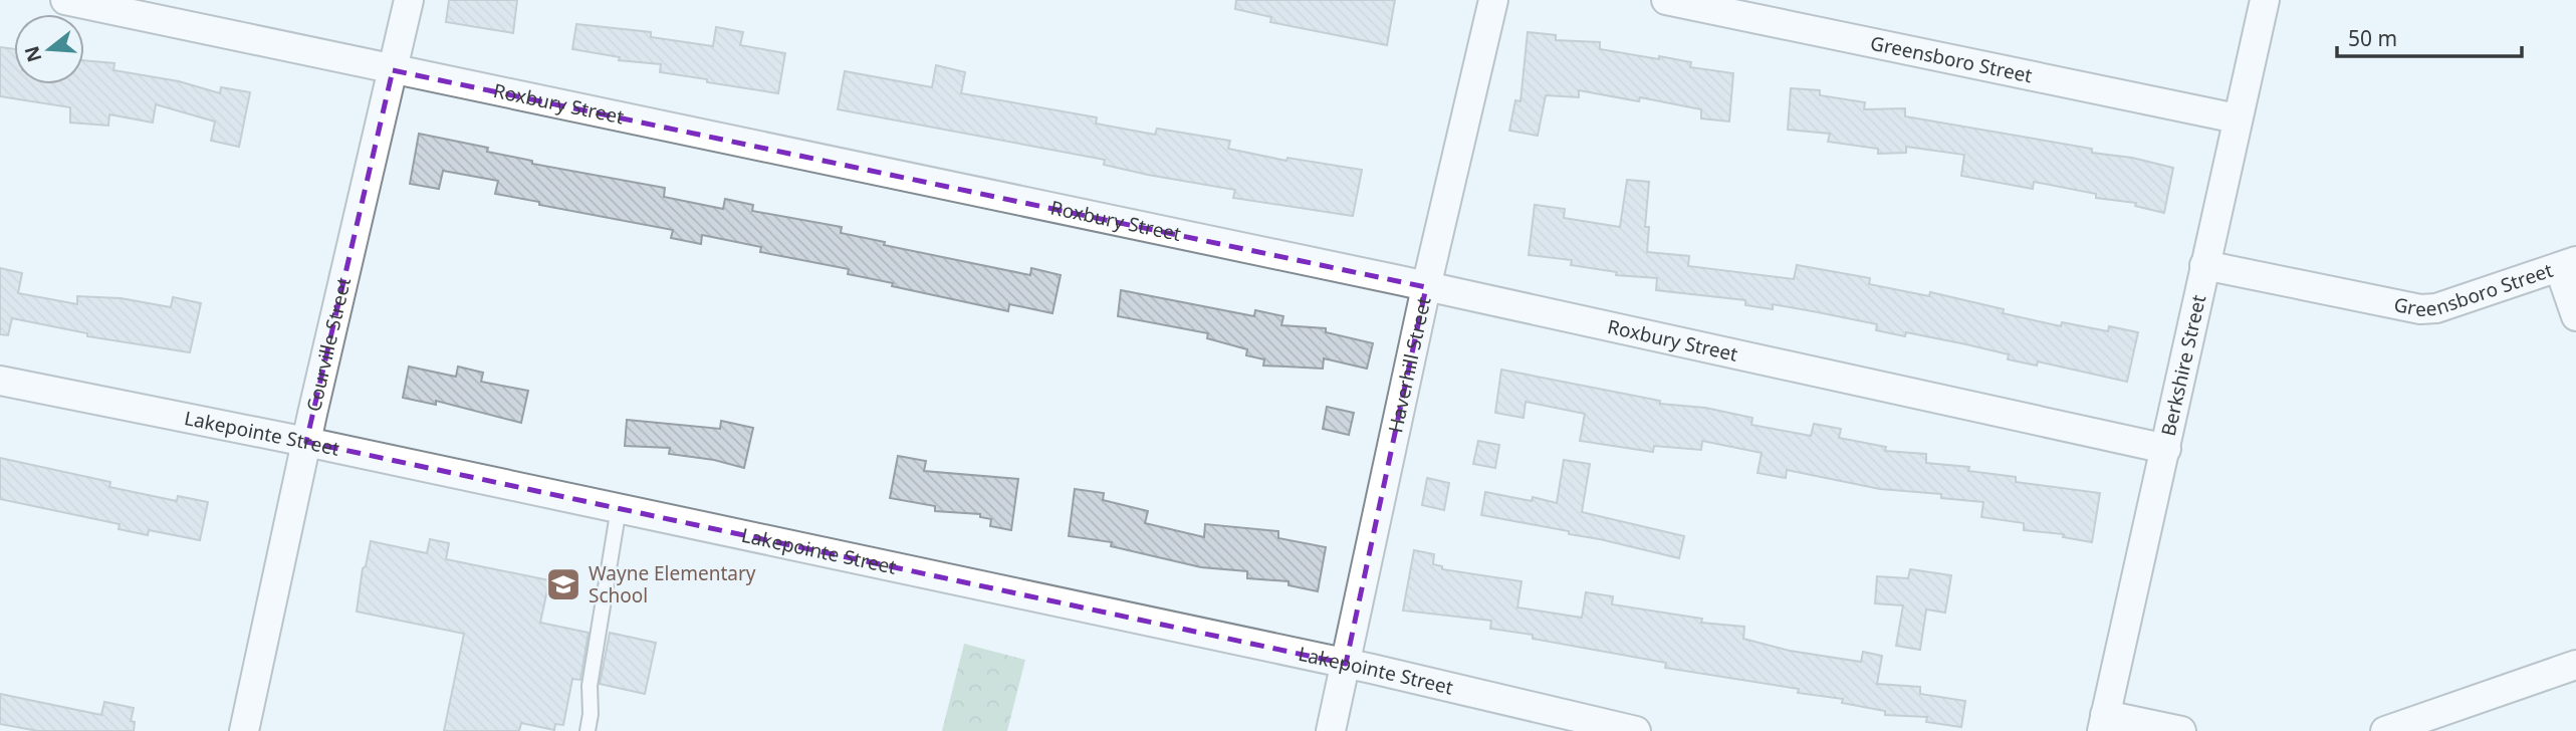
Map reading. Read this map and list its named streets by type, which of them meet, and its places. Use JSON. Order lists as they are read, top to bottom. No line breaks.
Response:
{"streets":{"street":["Greensboro Street","Roxbury Street","Courville Street","Haverhill Street","Berkshire Street","Lakepointe Street"]},"crossings":[["Greensboro Street","Berkshire Street"],["Roxbury Street","Courville Street"],["Roxbury Street","Haverhill Street"],["Roxbury Street","Berkshire Street"],["Courville Street","Lakepointe Street"],["Haverhill Street","Lakepointe Street"]],"places":{"school or university":["Wayne Elementary School"]},"scale_bar":"50 m","north":"left"}
